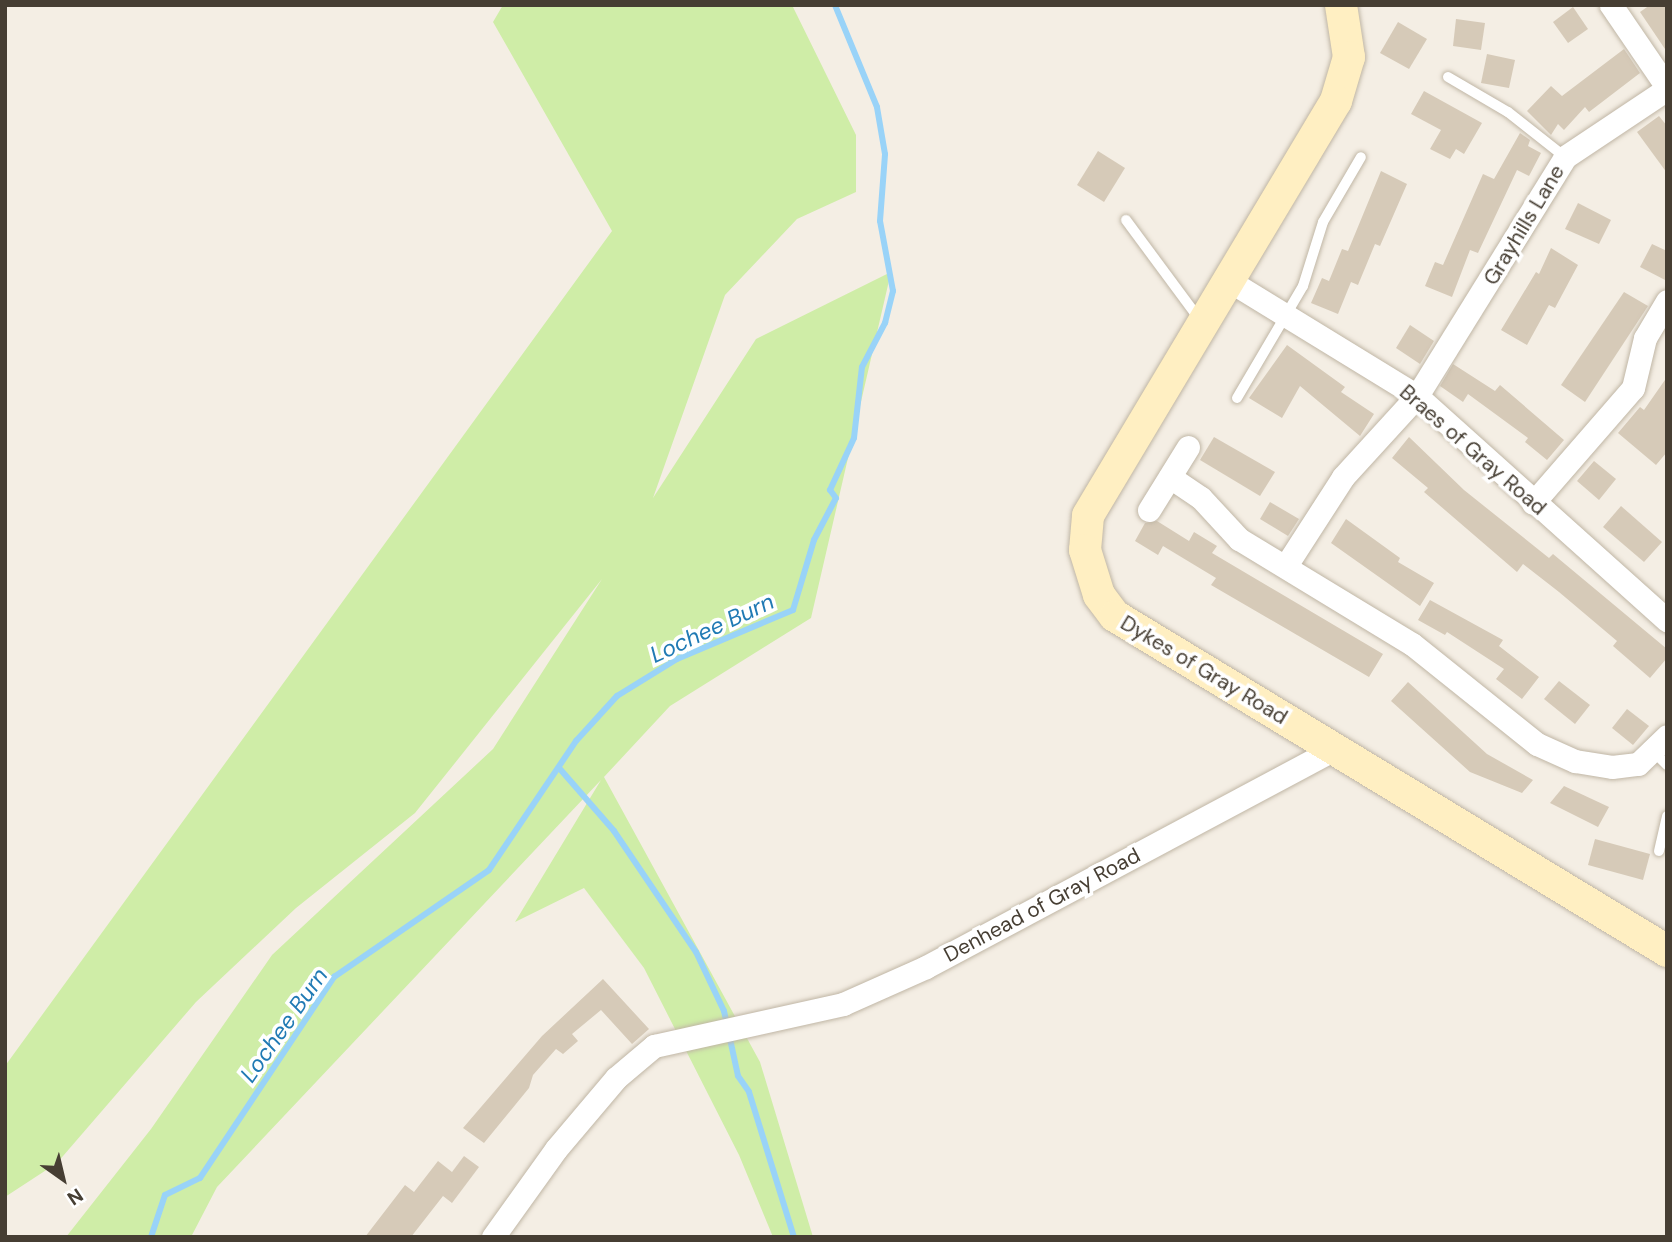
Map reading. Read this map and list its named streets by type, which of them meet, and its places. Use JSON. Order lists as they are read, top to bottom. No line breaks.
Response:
{"streets":{"street":["Grayhills Lane","Braes of Gray Road","Dykes of Gray Road","Denhead of Gray Road"]},"crossings":[["Grayhills Lane","Braes of Gray Road"],["Braes of Gray Road","Dykes of Gray Road"],["Dykes of Gray Road","Denhead of Gray Road"]],"water":["Lochee Burn"],"north":"bottom right"}
